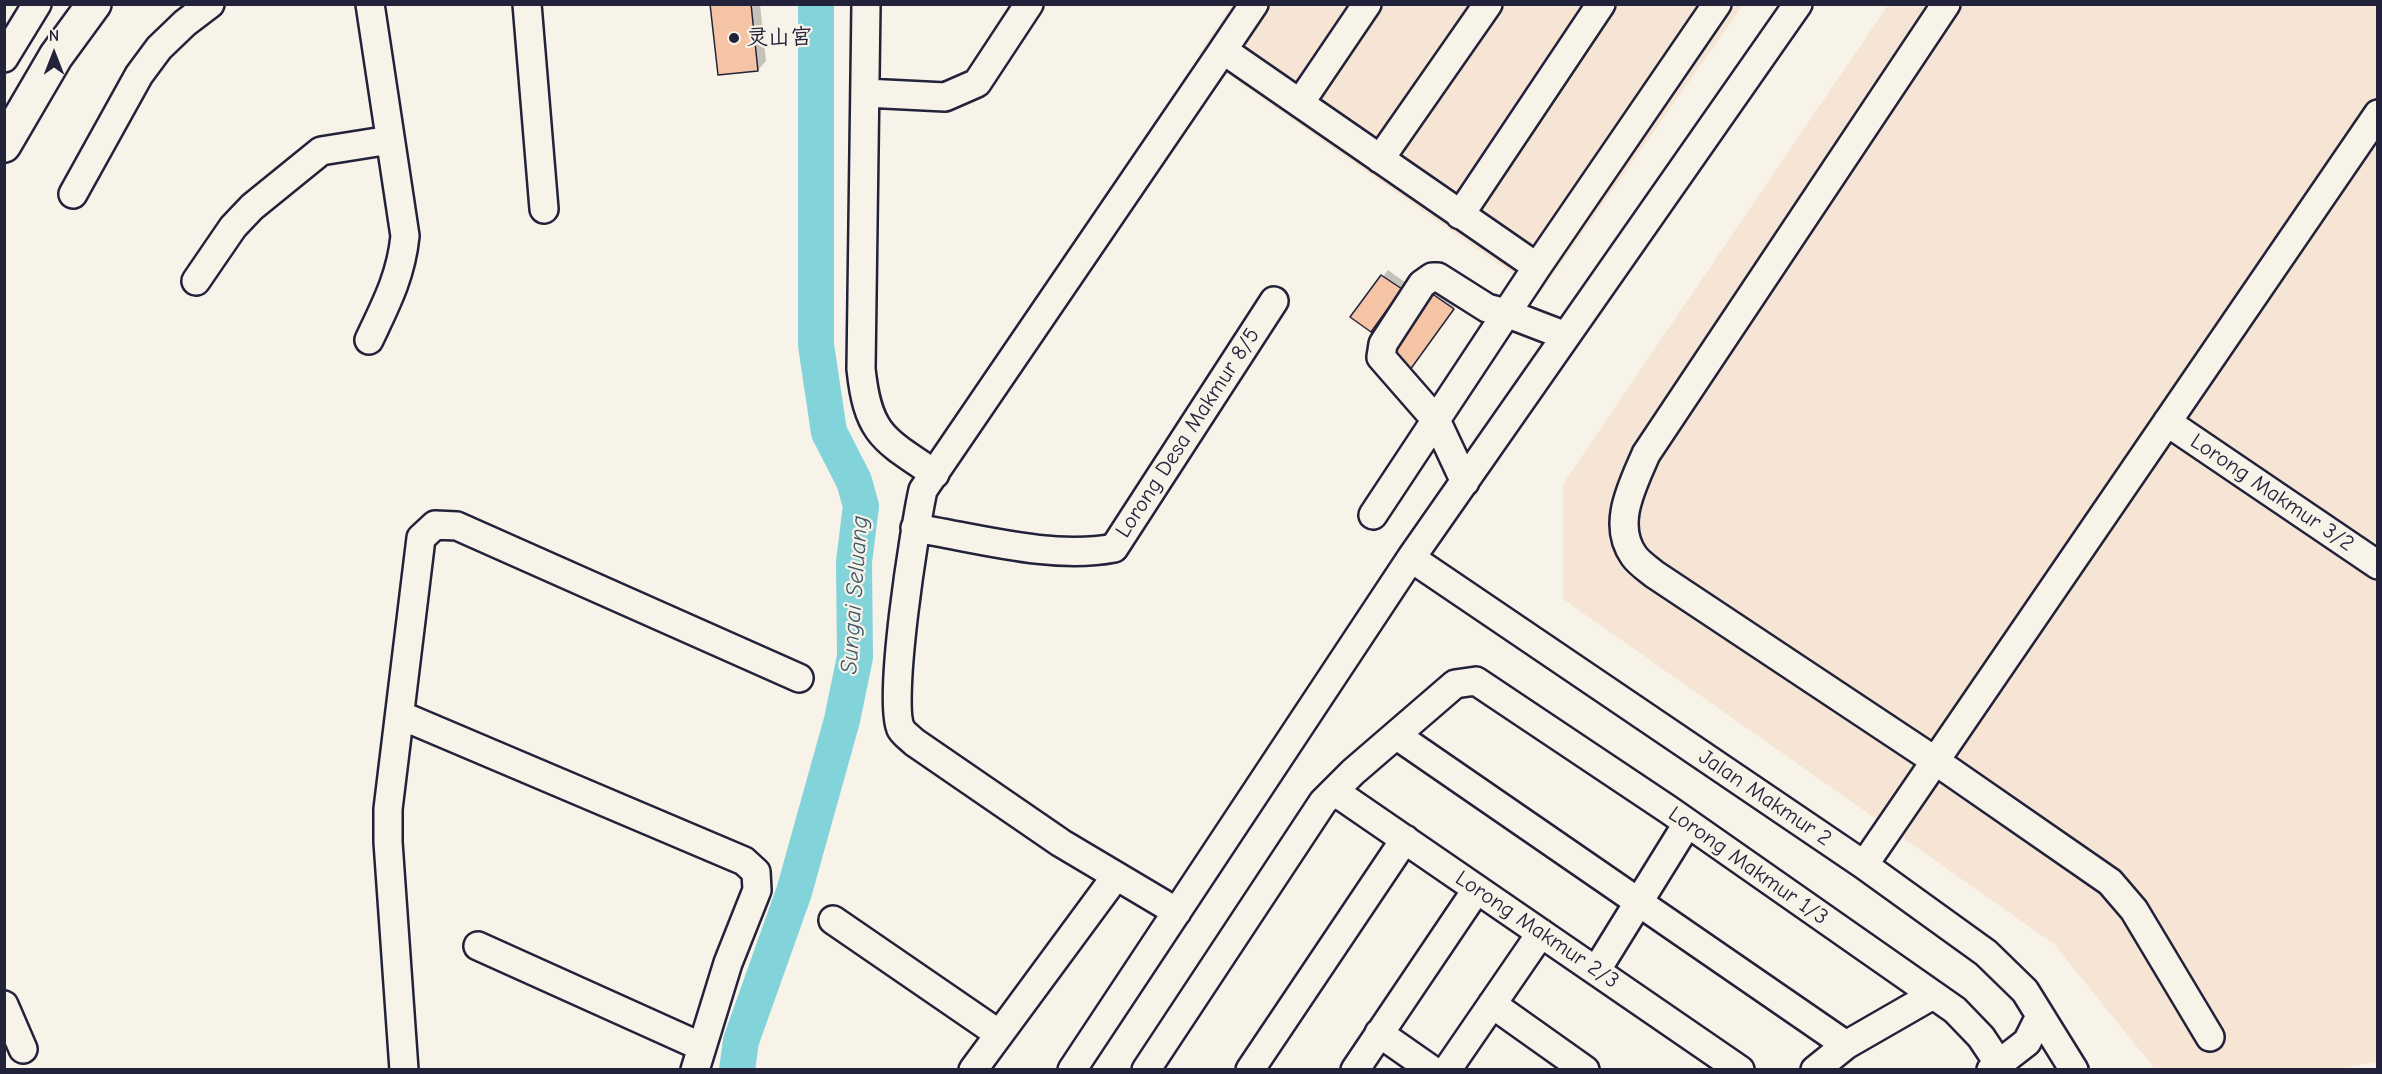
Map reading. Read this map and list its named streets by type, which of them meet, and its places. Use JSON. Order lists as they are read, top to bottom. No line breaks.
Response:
{"streets":{"street":["Lorong Desa Makmur 8/5","Lorong Makmur 3/2","Jalan Makmur 2","Lorong Makmur 1/3","Lorong Makmur 2/3"]},"water":["Sungai Seluang"],"places":["灵山宫"],"north":"top"}
